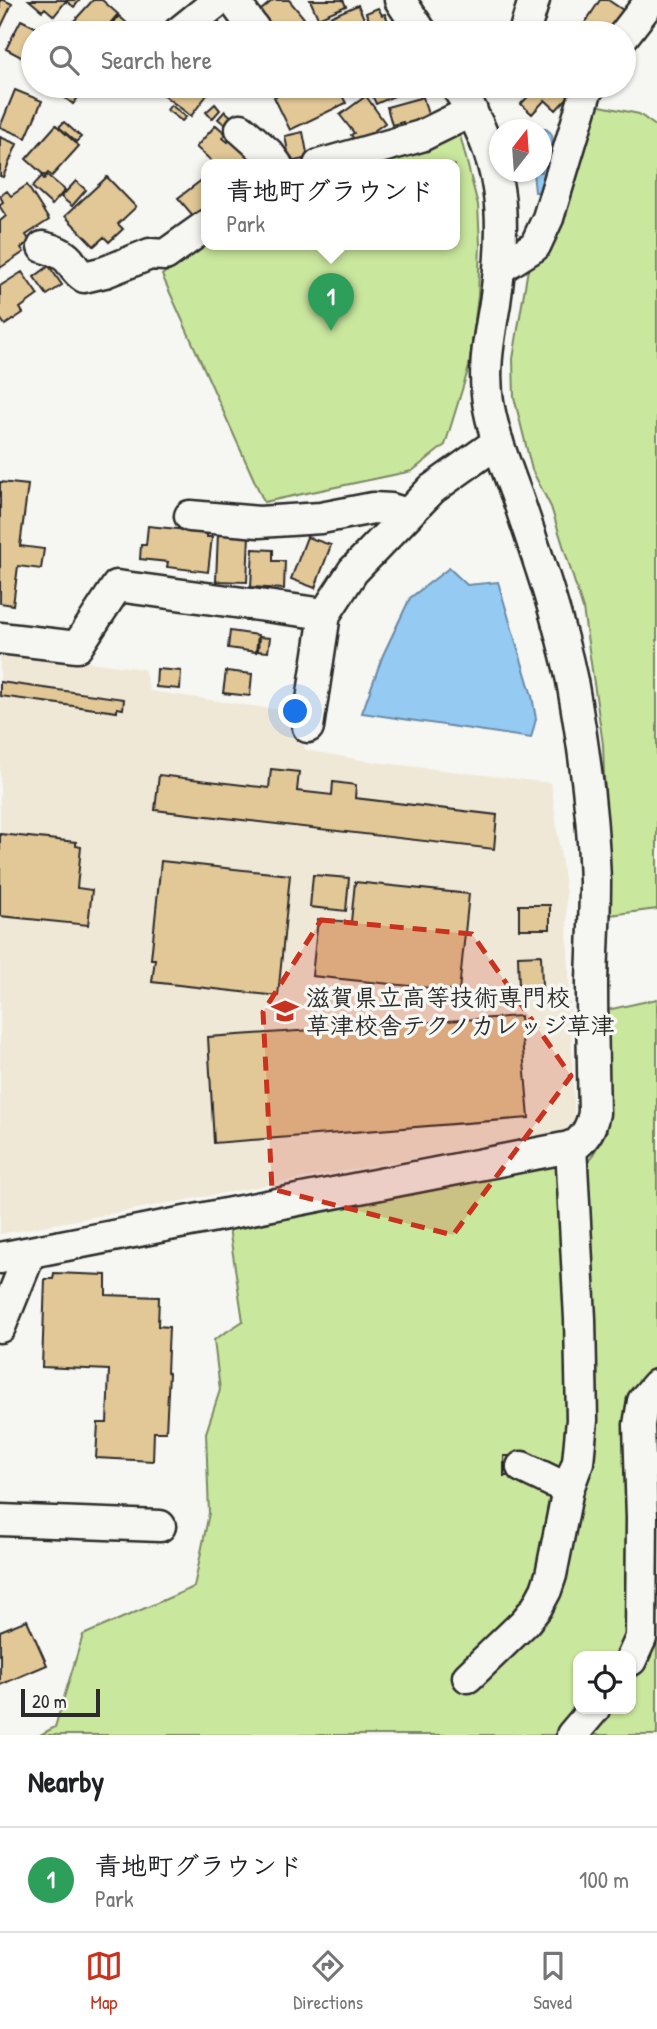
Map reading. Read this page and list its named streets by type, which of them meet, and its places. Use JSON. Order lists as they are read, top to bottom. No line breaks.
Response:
{"places":{"school or university":["滋賀県立高等技術専門校 草津校舎テクノカレッジ草津"]},"scale_bar":"20 m","north":"top","page":{"search":"Search here","popup":["青地町グラウンド","Park"],"pins":"1","scale":"20 m","heading":"Nearby","list":[{"mark":"1","name":"青地町グラウンド","note":"Park","value":"100 m"}],"nav":["Map","Directions","Saved"]}}
